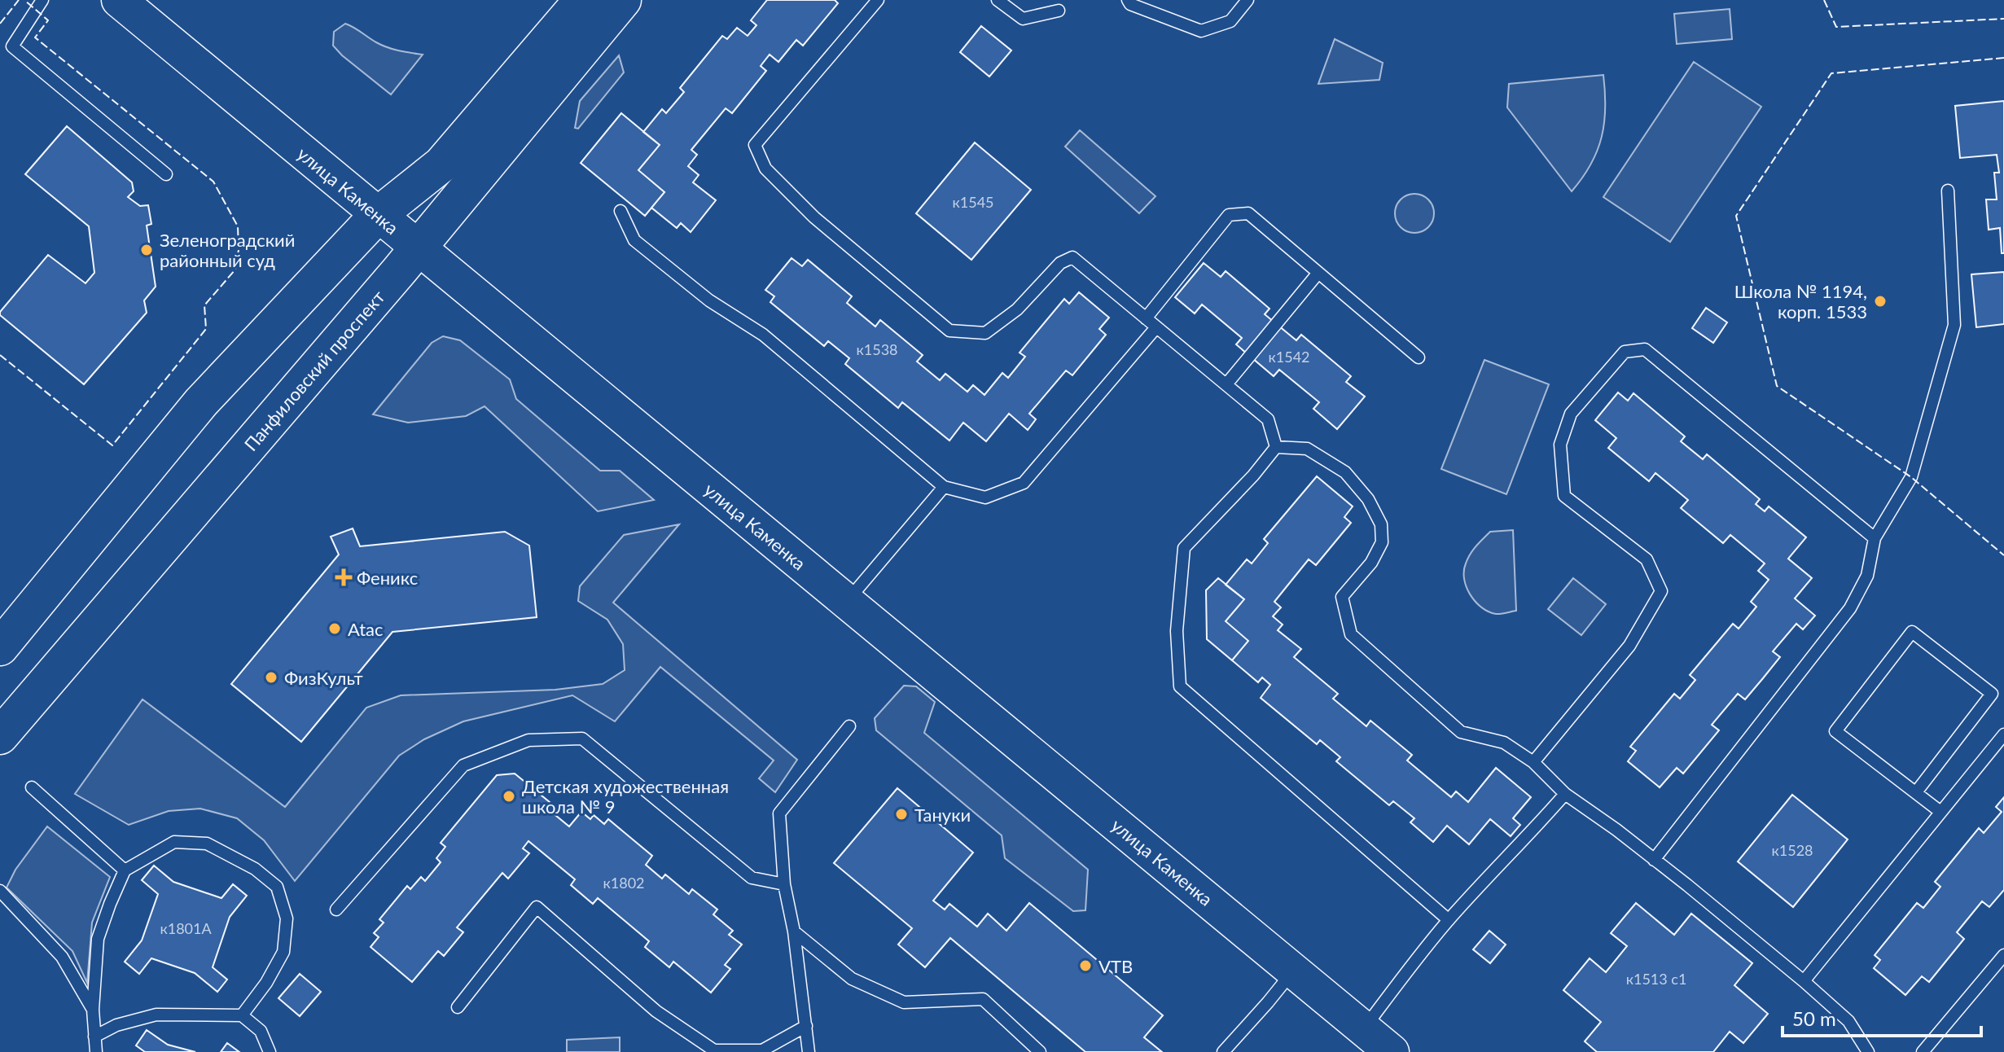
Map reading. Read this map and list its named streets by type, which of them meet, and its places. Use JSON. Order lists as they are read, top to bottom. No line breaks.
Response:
{"streets":{"main road":["улица Каменка","Панфиловский проспект"]},"crossings":[["улица Каменка","Панфиловский проспект"]],"places":{"other":["Зеленоградский районный суд","Школа № 1194, корп. 1533","Atac","ФизКульт","Детская художественная школа № 9","Тануки","VTB"],"health":["Феникс"]},"house_numbers":["к1545","к1538","к1542","к1528","к1802","к1801А","к1513 с1"],"scale_bar":"50 m"}
